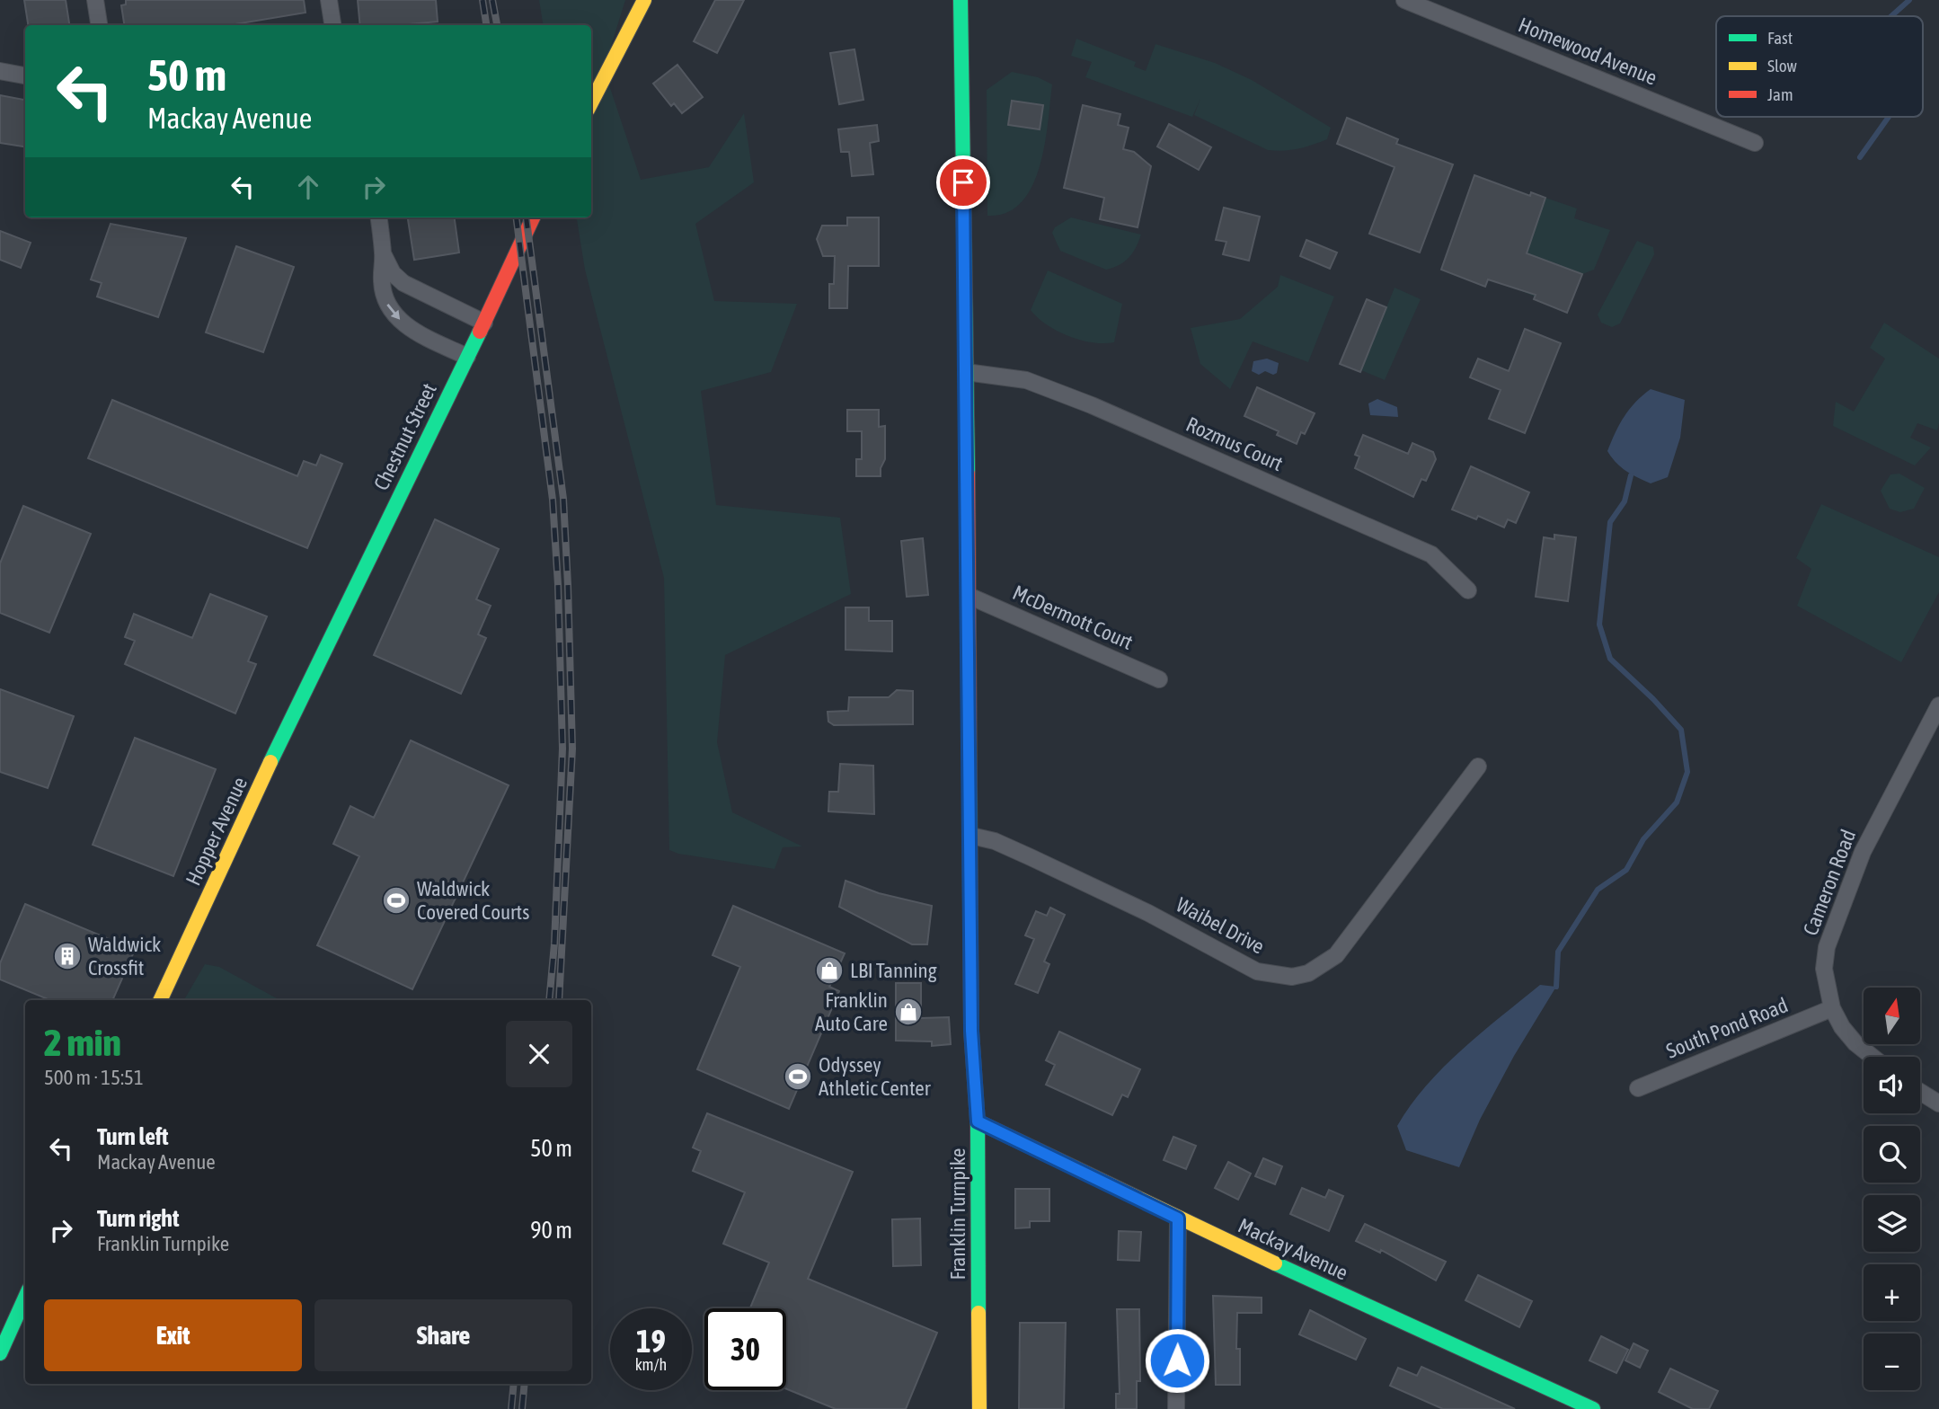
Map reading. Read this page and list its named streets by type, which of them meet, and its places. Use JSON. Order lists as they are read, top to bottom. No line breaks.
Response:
{"streets":{"street":["Homewood Avenue","Chestnut Street","Rozmus Court","McDermott Court","Hopper Avenue","Cameron Road","Waibel Drive","South Pond Road","Franklin Turnpike","Mackay Avenue"]},"crossings":[["Chestnut Street","Hopper Avenue"],["Rozmus Court","Franklin Turnpike"],["McDermott Court","Franklin Turnpike"],["Cameron Road","South Pond Road"],["Waibel Drive","Franklin Turnpike"],["Franklin Turnpike","Mackay Avenue"]],"places":{"sports":["Waldwick Covered Courts","Odyssey Athletic Center"],"building":["Waldwick Crossfit"],"shop":["LBI Tanning","Franklin Auto Care"]},"legend":["Fast","Slow","Jam"],"north":"top","page":{"turn":["50 m","Mackay Avenue"],"map_buttons":["+","−"],"heading":["2 min","500 m · 15:51"],"list":[{"name":"Turn left","note":"Mackay Avenue","value":"50 m"},{"name":"Turn right","note":"Franklin Turnpike","value":"90 m"}],"buttons":["Exit","Share"],"speed":"19 km/h","limit":"30"}}
